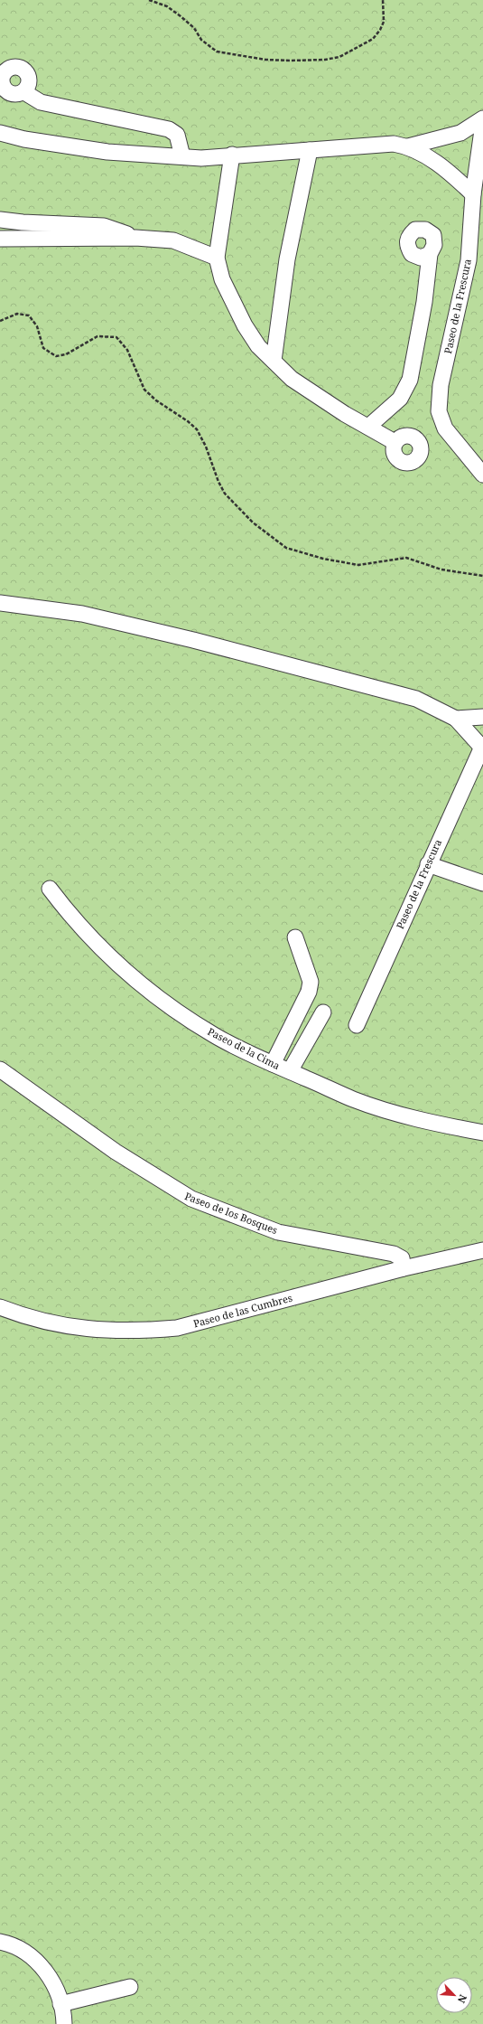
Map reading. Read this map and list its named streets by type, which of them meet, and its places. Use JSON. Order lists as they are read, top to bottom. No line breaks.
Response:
{"streets":{"street":["Paseo de la Frescura","Paseo de la Cima","Paseo de los Bosques","Paseo de las Cumbres"]},"crossings":[["Paseo de los Bosques","Paseo de las Cumbres"]],"north":"bottom right"}
